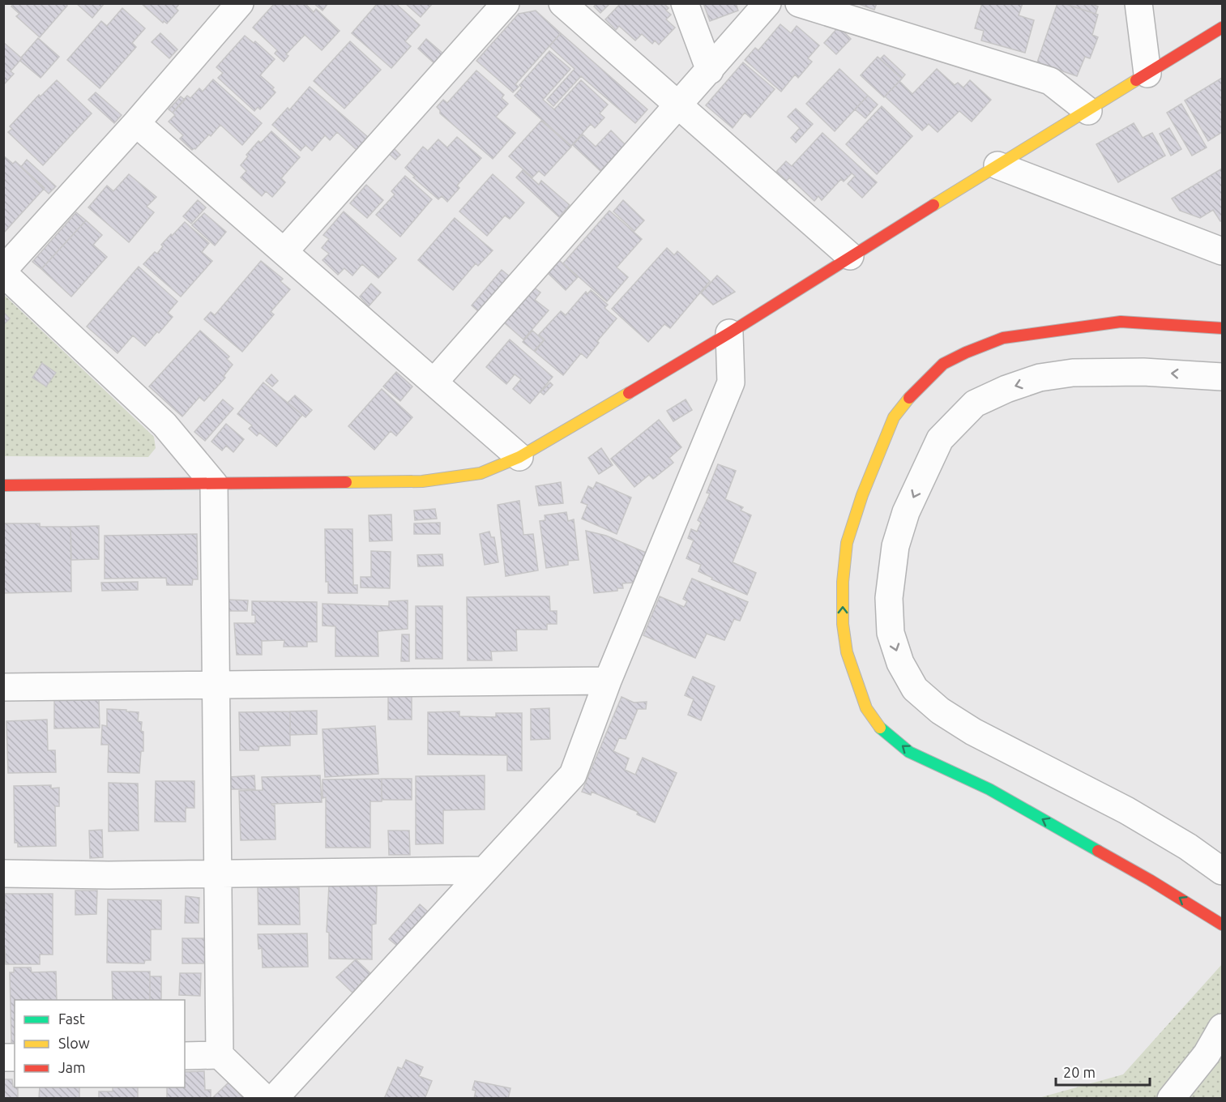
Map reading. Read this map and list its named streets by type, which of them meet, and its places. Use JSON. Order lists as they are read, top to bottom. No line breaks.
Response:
{"legend":["Fast","Slow","Jam"],"scale_bar":"20 m"}
